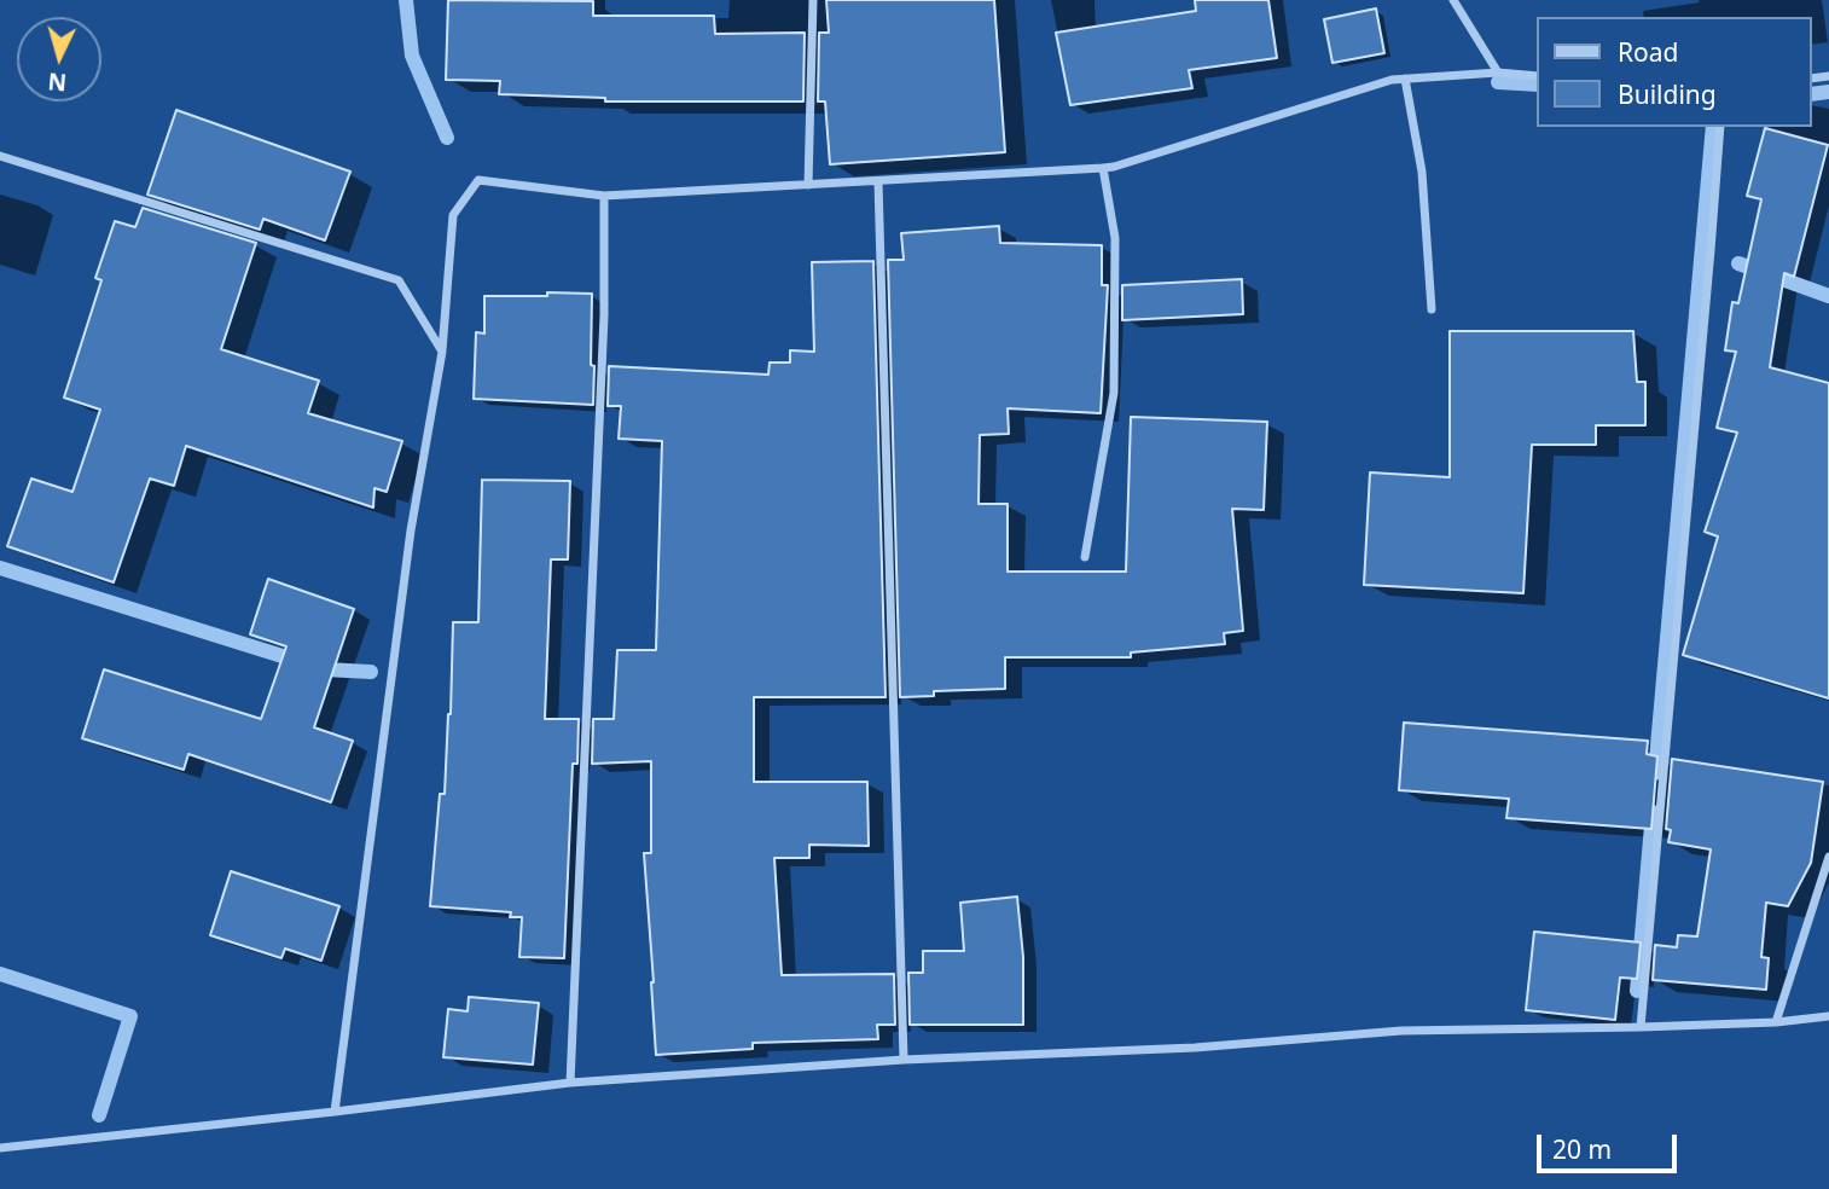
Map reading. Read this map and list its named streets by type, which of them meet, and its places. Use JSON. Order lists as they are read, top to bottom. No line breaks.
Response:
{"legend":["Road","Building"],"scale_bar":"20 m","north":"bottom"}
